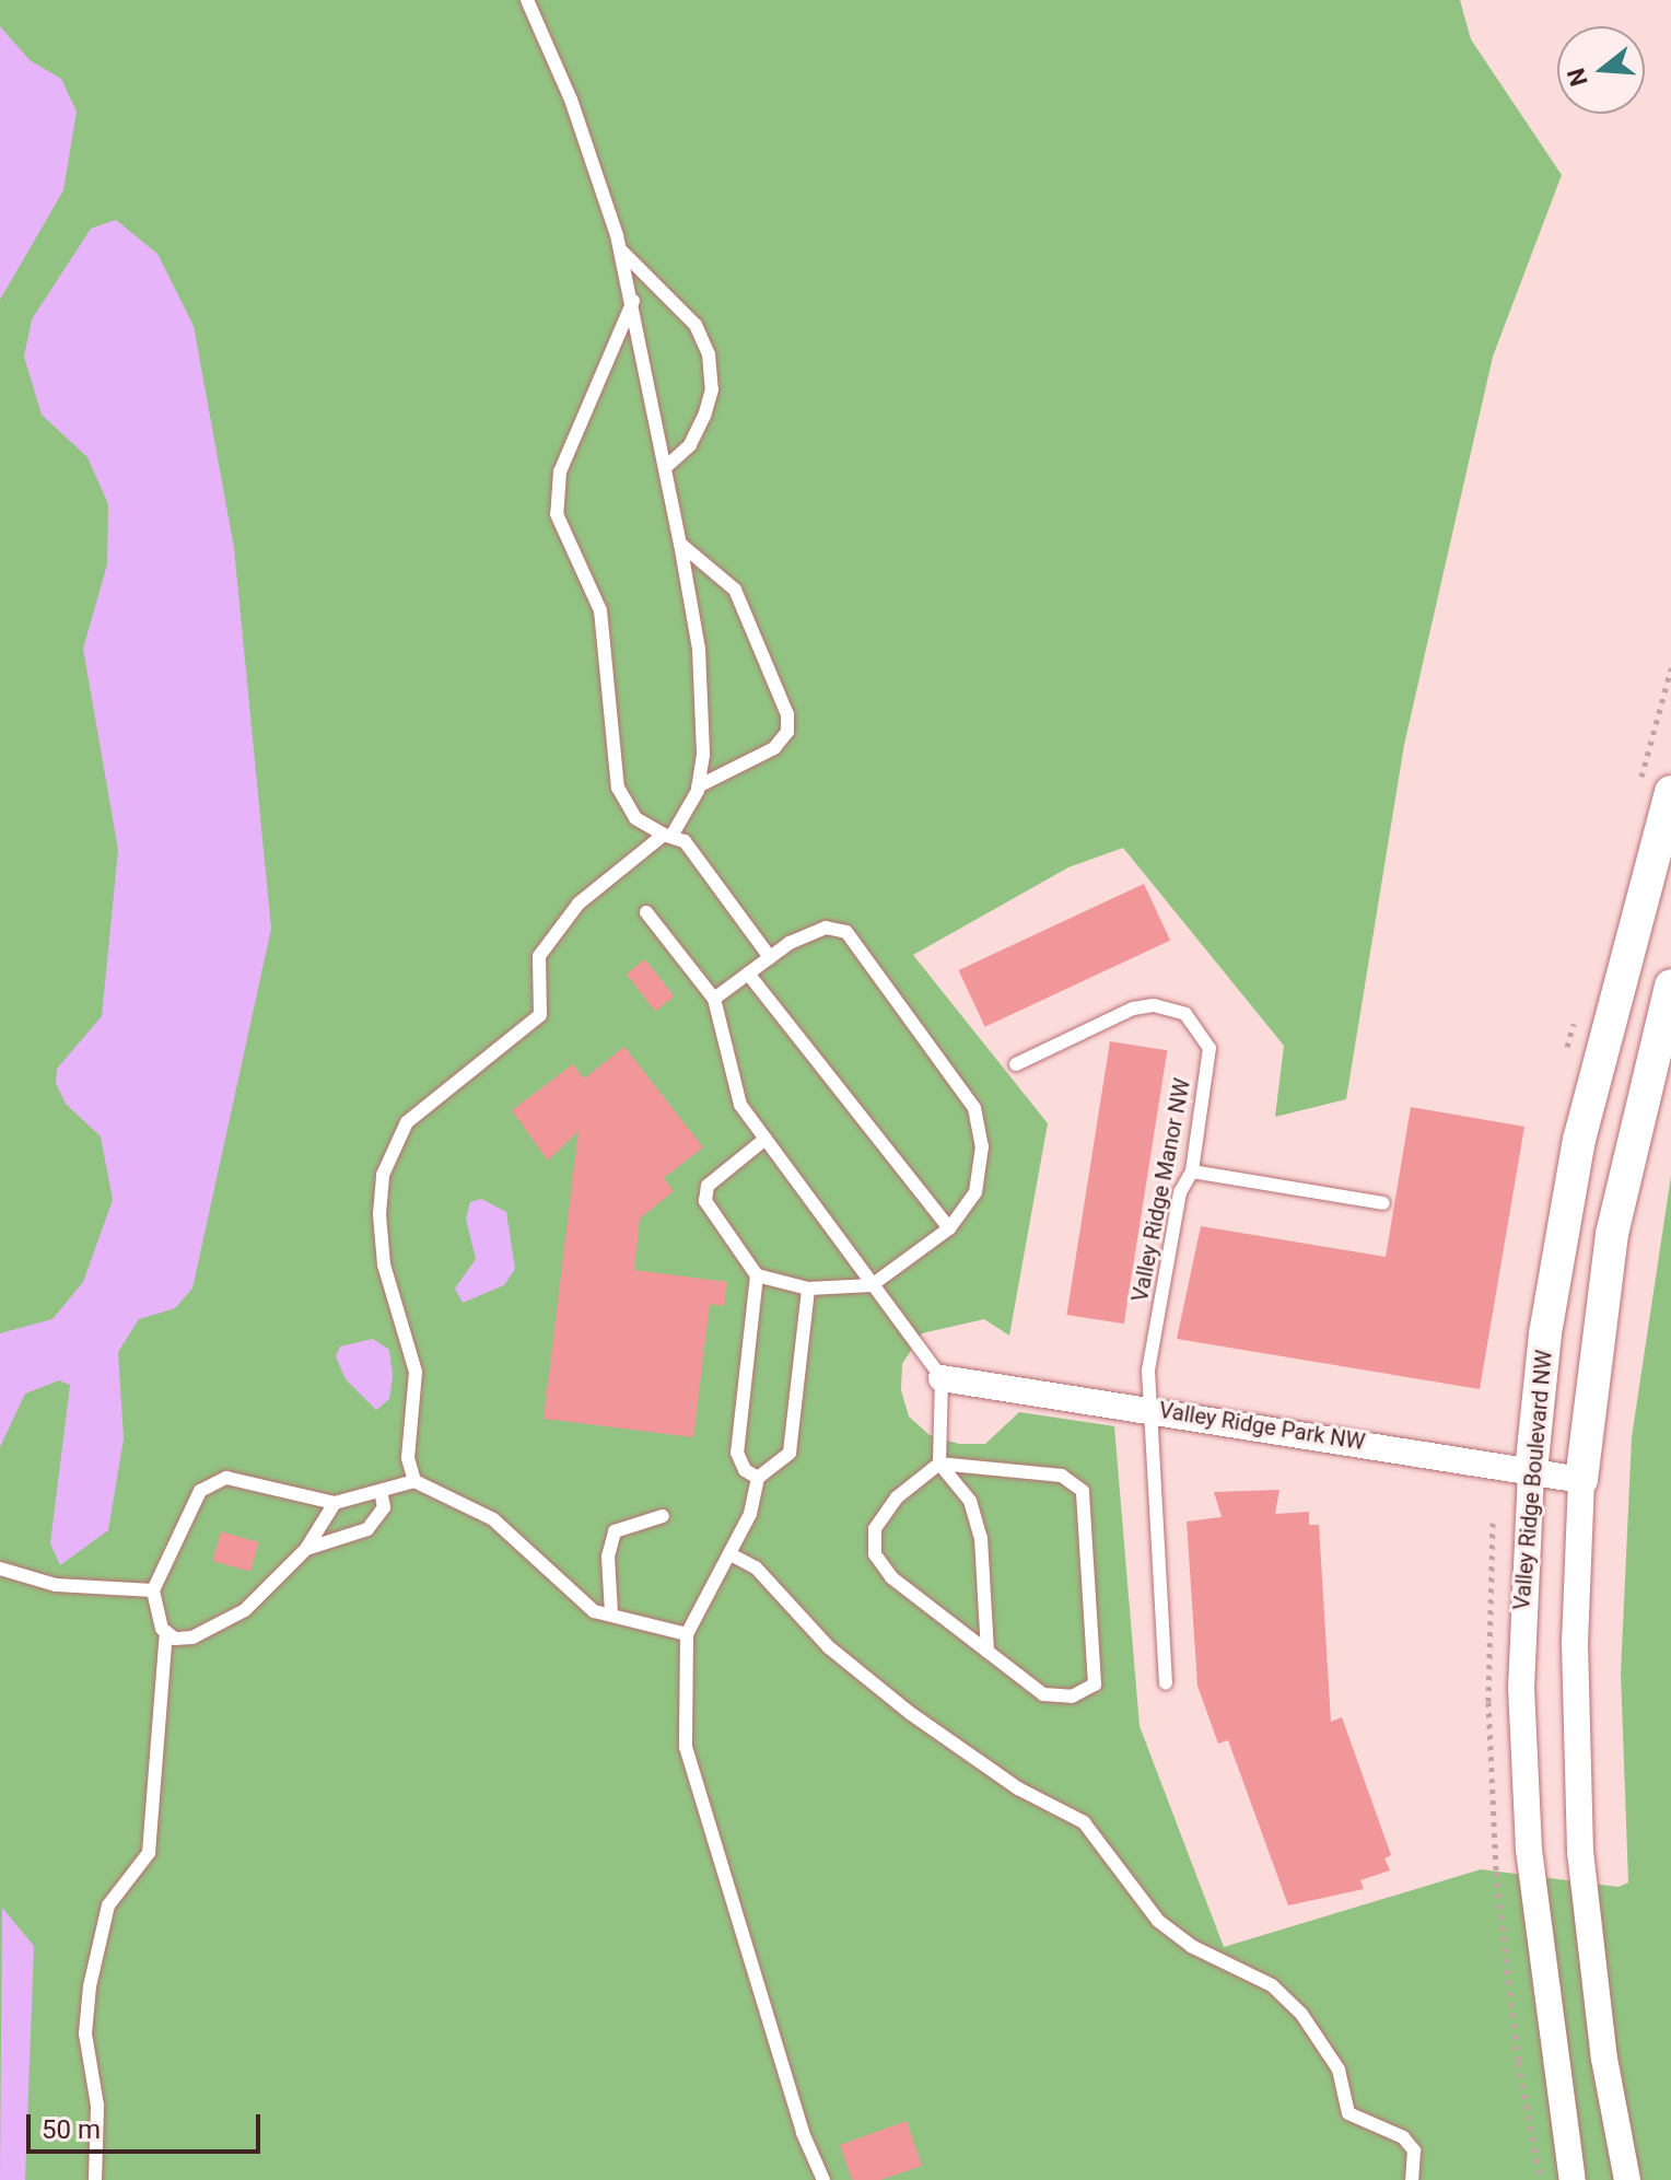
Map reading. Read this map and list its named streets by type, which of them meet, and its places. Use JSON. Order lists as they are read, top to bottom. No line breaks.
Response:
{"streets":{"street":["Valley Ridge Park NW","Valley Ridge Boulevard NW"],"lane":["Valley Ridge Manor NW"]},"crossings":[["Valley Ridge Manor NW","Valley Ridge Park NW"],["Valley Ridge Park NW","Valley Ridge Boulevard NW"]],"scale_bar":"50 m","north":"left"}
